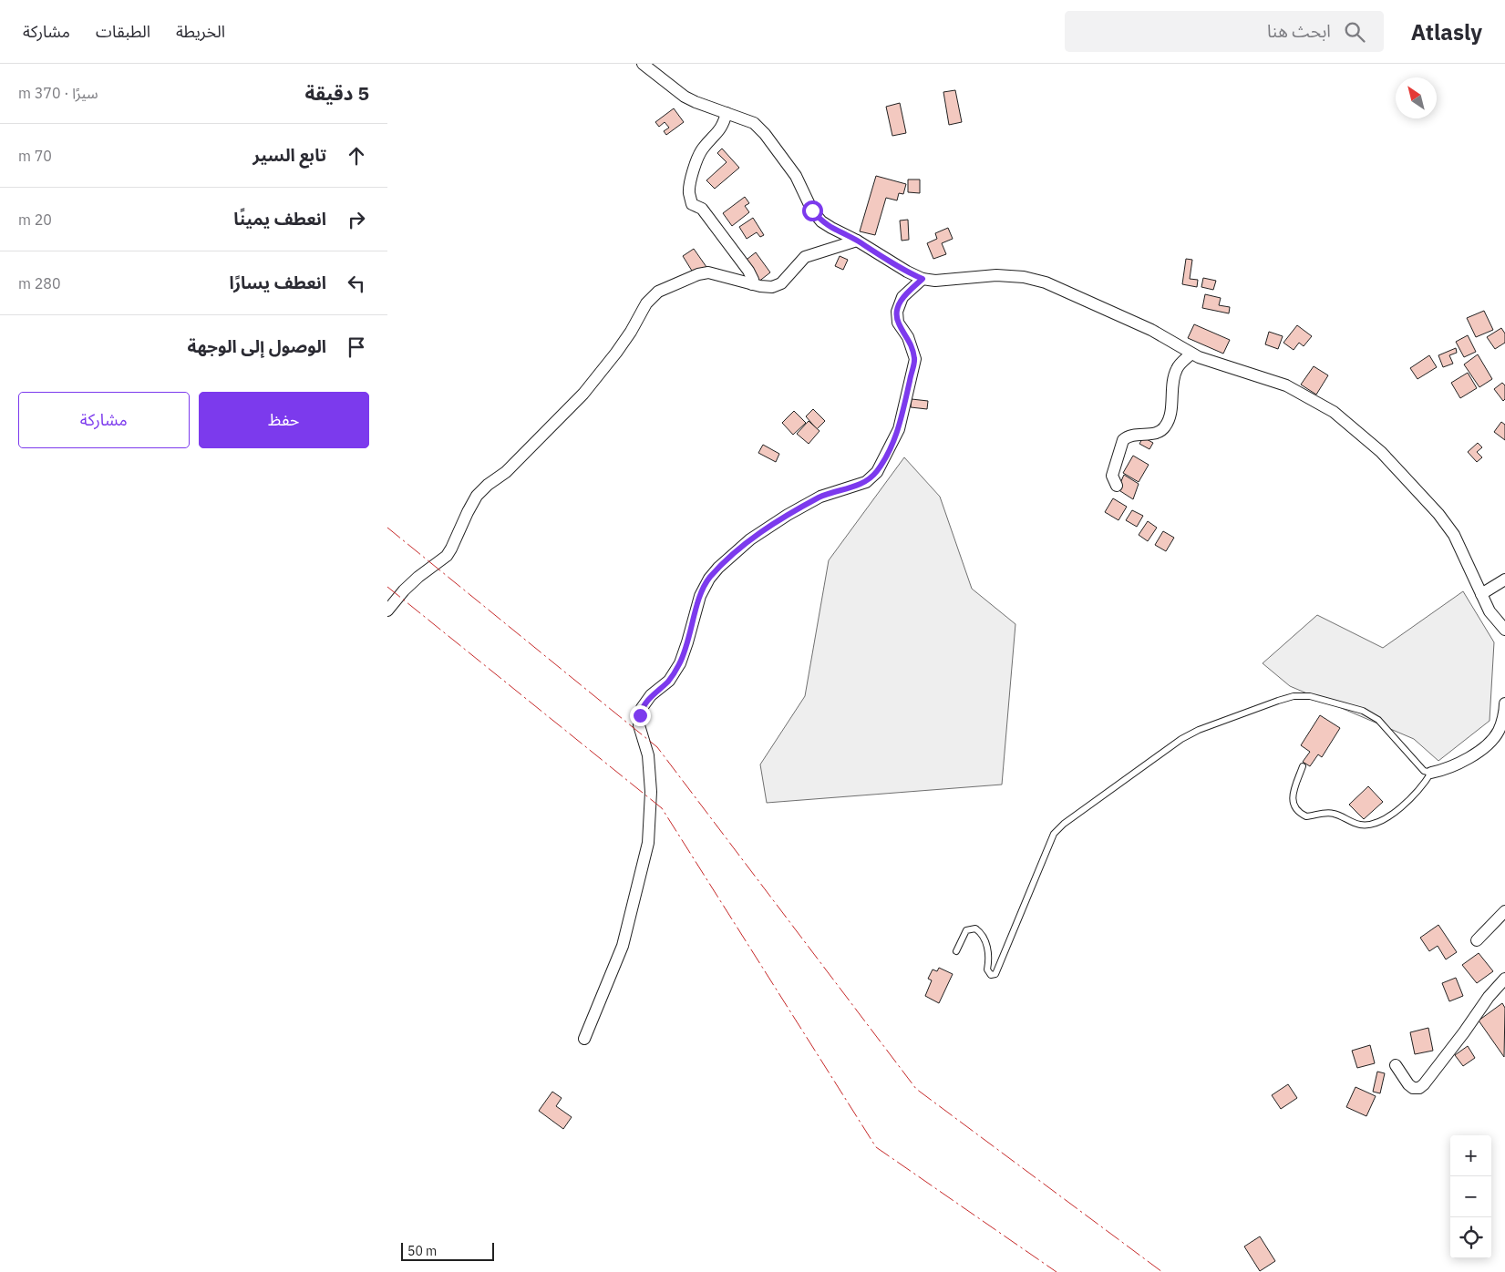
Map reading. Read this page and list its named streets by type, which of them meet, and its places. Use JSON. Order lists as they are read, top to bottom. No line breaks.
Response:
{"scale_bar":"50 m","north":"top left","page":{"header":"Atlasly","search":"ابحث هنا","nav":["الخريطة","الطبقات","مشاركة"],"heading":["5 دقيقة","سيرًا · 370 m"],"list":[["تابع السير","70 m"],["انعطف يمينًا","20 m"],["انعطف يسارًا","280 m"],"الوصول إلى الوجهة"],"buttons":["حفظ","مشاركة"],"map_buttons":["+","−"],"scale":"50 m"}}
